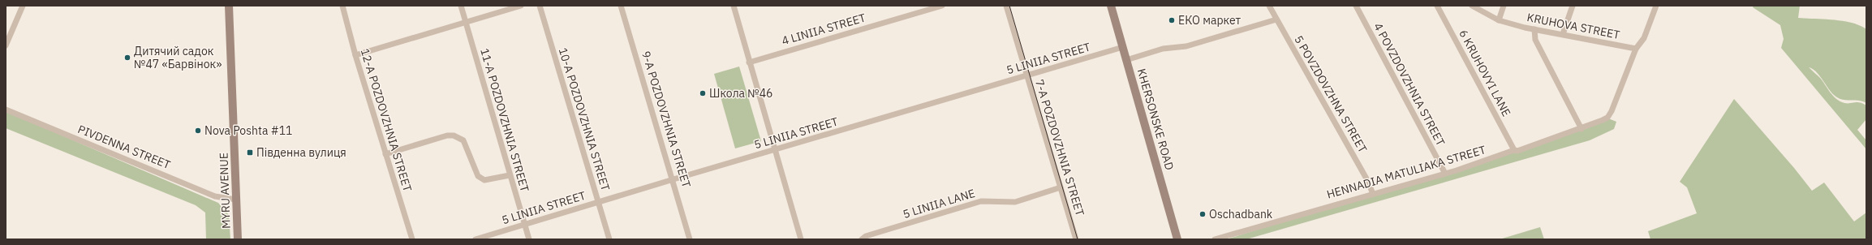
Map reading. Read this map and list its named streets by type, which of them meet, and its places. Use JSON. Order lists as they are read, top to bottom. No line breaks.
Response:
{"streets":{"main road":["KHERSONSKE ROAD","MYRU AVENUE"],"street":["KRUHOVA STREET","4 LINIIA STREET","5 LINIIA STREET","6 KRUHOVYI LANE","4 POVZDOVZHNIA STREET","5 POVZDOVZHNA STREET","10-A POZDOVZHNIA STREET","9-A POZDOVZHNIA STREET","12-A POZDOVZHNIA STREET","11-A POZDOVZHNIA STREET","PIVDENNA STREET","7-A POZDOVZHNIA STREET","HENNADIA MATULIAKA STREET","5 LINIIA LANE"]},"crossings":[["KRUHOVA STREET","HENNADIA MATULIAKA STREET"],["5 LINIIA STREET","10-A POZDOVZHNIA STREET"],["5 LINIIA STREET","9-A POZDOVZHNIA STREET"],["5 LINIIA STREET","KHERSONSKE ROAD"],["5 LINIIA STREET","11-A POZDOVZHNIA STREET"],["5 LINIIA STREET","7-A POZDOVZHNIA STREET"],["6 KRUHOVYI LANE","HENNADIA MATULIAKA STREET"],["4 POVZDOVZHNIA STREET","HENNADIA MATULIAKA STREET"],["5 POVZDOVZHNA STREET","HENNADIA MATULIAKA STREET"],["PIVDENNA STREET","MYRU AVENUE"],["7-A POZDOVZHNIA STREET","5 LINIIA LANE"]],"places":{"other":["ЕКО маркет","Дитячий садок №47 «Барвінок»","Школа №46","Nova Poshta #11","Oschadbank"],"transit":["Південна вулиця"]}}
